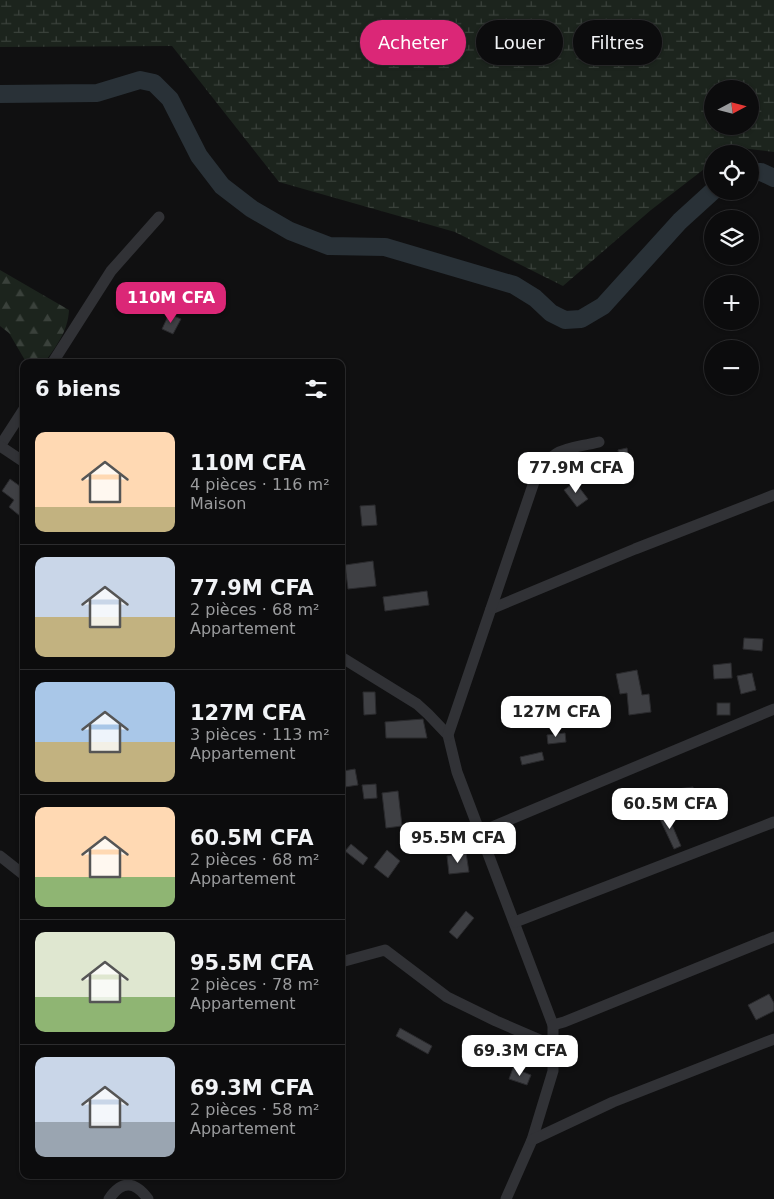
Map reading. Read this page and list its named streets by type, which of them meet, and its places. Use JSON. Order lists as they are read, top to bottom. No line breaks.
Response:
{"north":"right","page":{"chip":["Acheter","Louer","Filtres"],"map_buttons":["+","−"],"price":["110M CFA","77.9M CFA","127M CFA","60.5M CFA","95.5M CFA","69.3M CFA"],"heading":"6 biens","list":[{"name":"110M CFA","note":"4 pièces · 116 m² · Maison"},{"name":"77.9M CFA","note":"2 pièces · 68 m² · Appartement"},{"name":"127M CFA","note":"3 pièces · 113 m² · Appartement"},{"name":"60.5M CFA","note":"2 pièces · 68 m² · Appartement"},{"name":"95.5M CFA","note":"2 pièces · 78 m² · Appartement"},{"name":"69.3M CFA","note":"2 pièces · 58 m² · Appartement"}]}}
